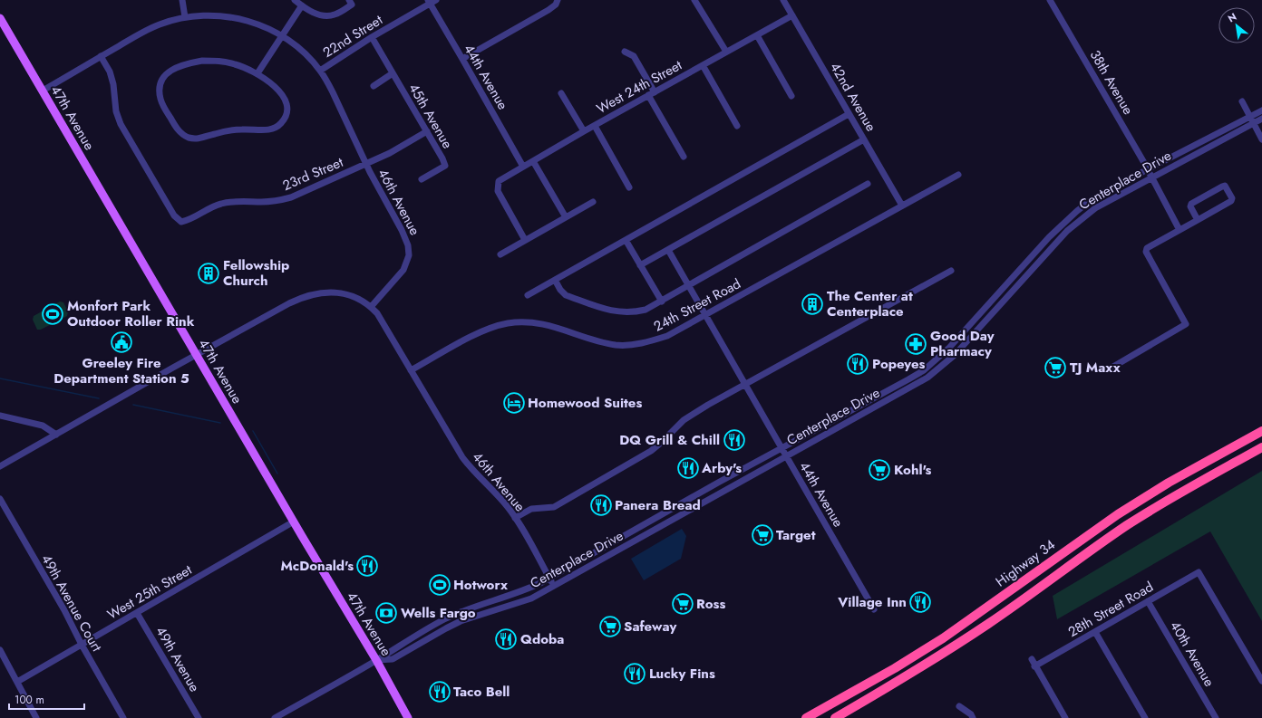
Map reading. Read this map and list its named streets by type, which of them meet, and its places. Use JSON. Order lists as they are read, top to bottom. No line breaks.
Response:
{"streets":{"highway":["Highway 34"],"main road":["47th Avenue"],"street":["22nd Street","44th Avenue","38th Avenue","West 24th Street","42nd Avenue","45th Avenue","23rd Street","Centerplace Drive","46th Avenue","24th Street Road","West 25th Street","49th Avenue Court","28th Street Road","40th Avenue","49th Avenue"]},"crossings":[["22nd Street","44th Avenue"],["22nd Street","45th Avenue"],["22nd Street","46th Avenue"],["44th Avenue","West 24th Street"],["44th Avenue","Centerplace Drive"],["44th Avenue","24th Street Road"],["38th Avenue","Centerplace Drive"],["West 24th Street","42nd Avenue"],["42nd Avenue","24th Street Road"],["45th Avenue","23rd Street"],["47th Avenue","Centerplace Drive"],["47th Avenue","46th Avenue"],["47th Avenue","West 25th Street"],["23rd Street","46th Avenue"],["Centerplace Drive","46th Avenue"],["46th Avenue","24th Street Road"],["West 25th Street","49th Avenue Court"],["West 25th Street","49th Avenue"],["28th Street Road","40th Avenue"]],"places":{"building":["Fellowship Church","The Center at Centerplace"],"sports":["Monfort Park Outdoor Roller Rink","Hotworx"],"public building":["Greeley Fire Department Station 5"],"pharmacy":["Good Day Pharmacy"],"restaurant":["Popeyes","DQ Grill & Chill","Arby's","Panera Bread","McDonald's","Village Inn","Qdoba","Lucky Fins","Taco Bell"],"supermarket":["TJ Maxx","Kohl's","Target","Ross","Safeway"],"hotel":["Homewood Suites"],"bank":["Wells Fargo"]},"scale_bar":"100 m","north":"top left"}
